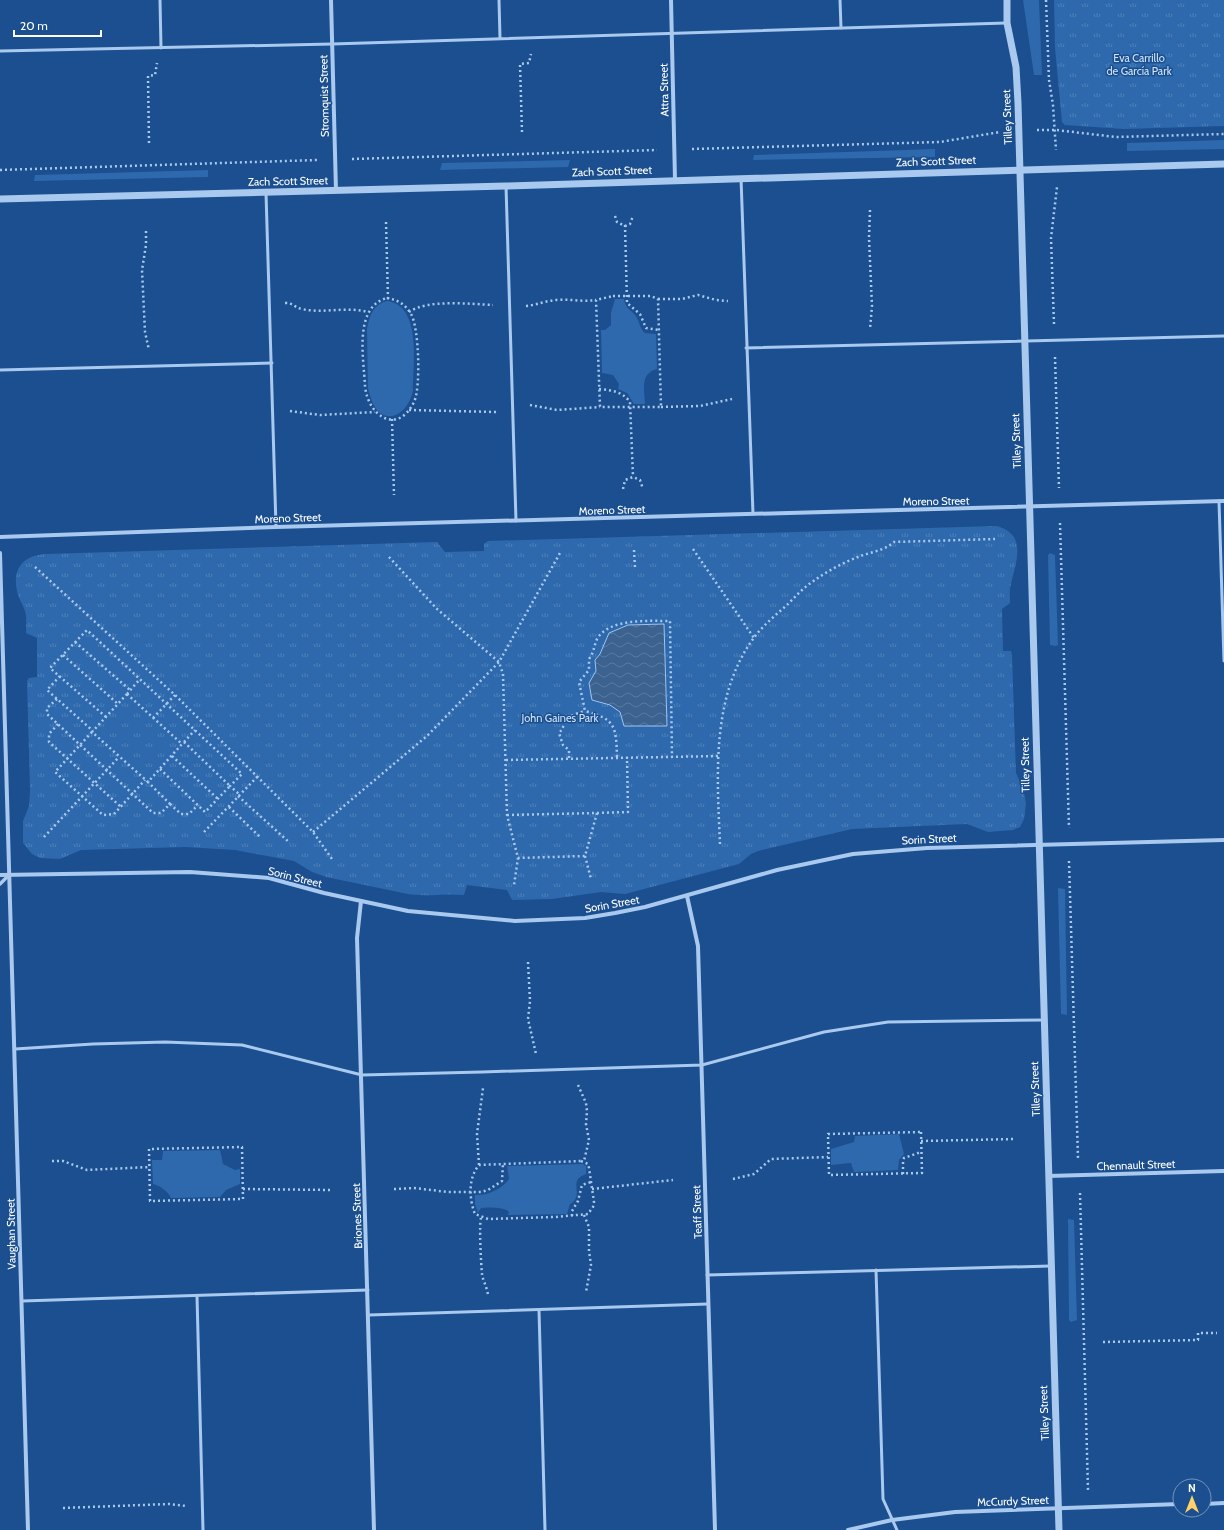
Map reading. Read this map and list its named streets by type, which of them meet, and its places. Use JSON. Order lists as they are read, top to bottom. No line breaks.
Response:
{"streets":{"street":["Attra Street","Stromquist Street","Tilley Street","Zach Scott Street","Moreno Street","Sorin Street","Chennault Street","Teaff Street","Briones Street","Vaughan Street","McCurdy Street"]},"crossings":[["Attra Street","Zach Scott Street"],["Stromquist Street","Zach Scott Street"],["Tilley Street","Zach Scott Street"],["Tilley Street","Moreno Street"],["Tilley Street","Sorin Street"],["Tilley Street","Chennault Street"],["Tilley Street","McCurdy Street"],["Sorin Street","Teaff Street"],["Sorin Street","Briones Street"],["Sorin Street","Vaughan Street"]],"parks":["Eva Carrillo de García Park","John Gaines Park"],"scale_bar":"20 m","north":"top"}
